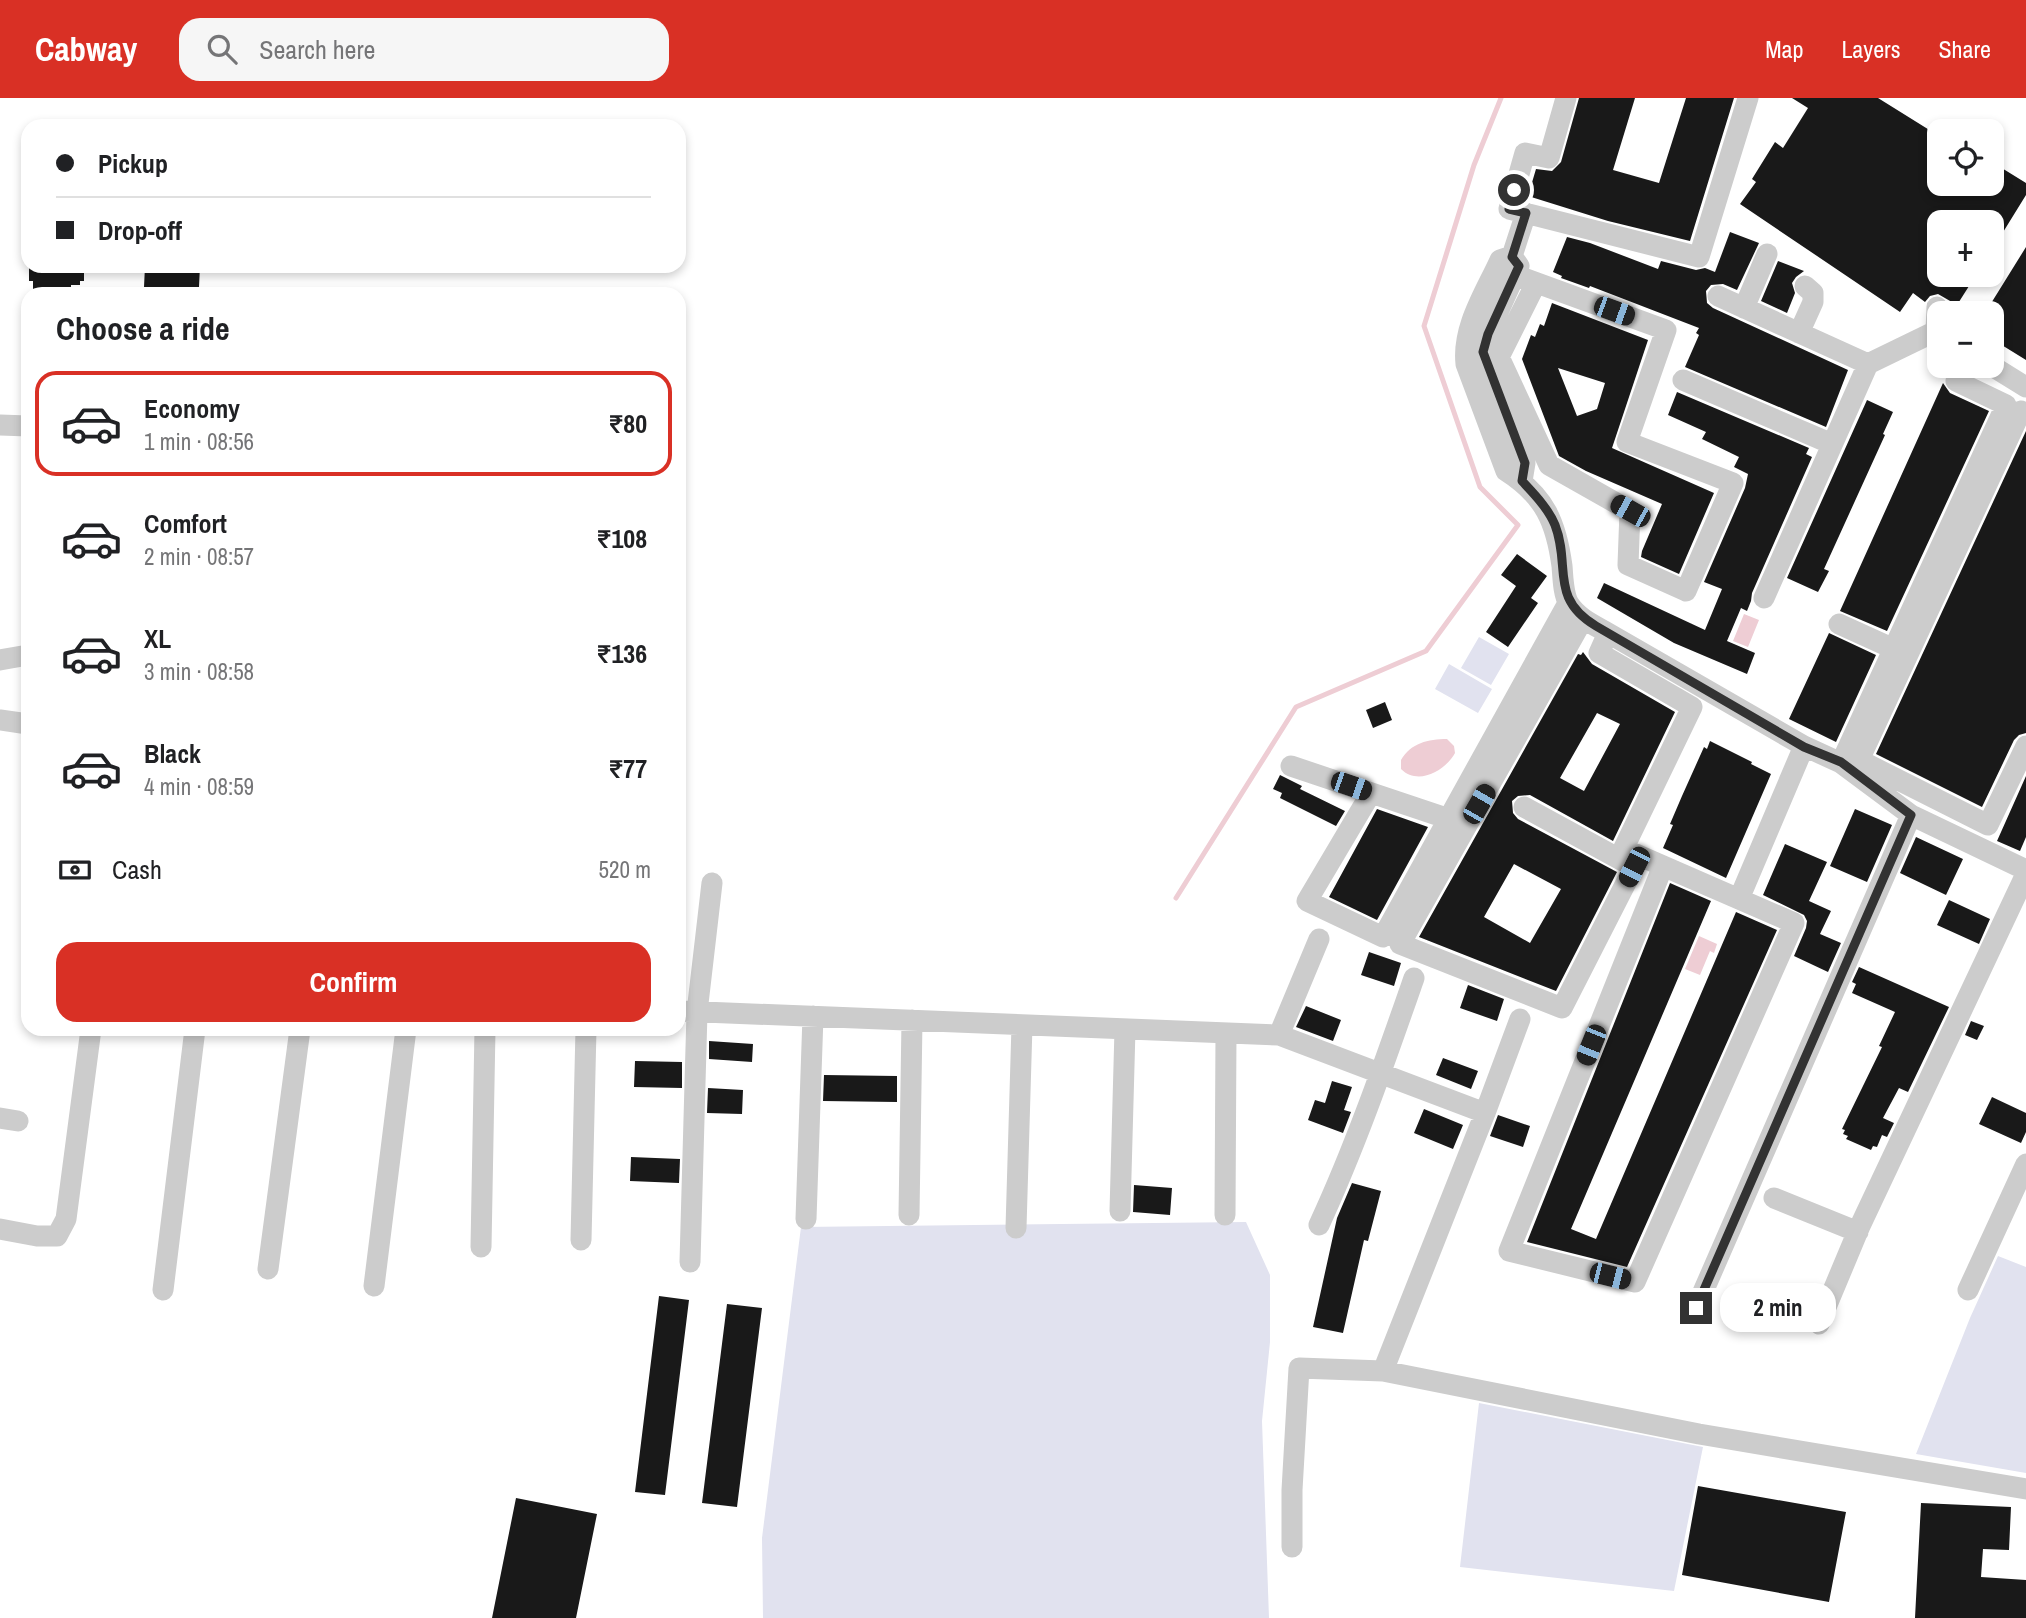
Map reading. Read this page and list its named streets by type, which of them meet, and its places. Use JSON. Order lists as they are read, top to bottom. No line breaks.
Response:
{"page":{"header":"Cabway","search":"Search here","nav":["Map","Layers","Share"],"map_buttons":["+","−"],"banner":["Pickup","Drop-off"],"heading":"Choose a ride","list":[{"name":"Economy","note":"1 min · 08:56","value":"₹80"},{"name":"Comfort","note":"2 min · 08:57","value":"₹108"},{"name":"XL","note":"3 min · 08:58","value":"₹136"},{"name":"Black","note":"4 min · 08:59","value":"₹77"}],"pay":["Cash","520 m"],"buttons":"Confirm","bubble":"2 min"}}
